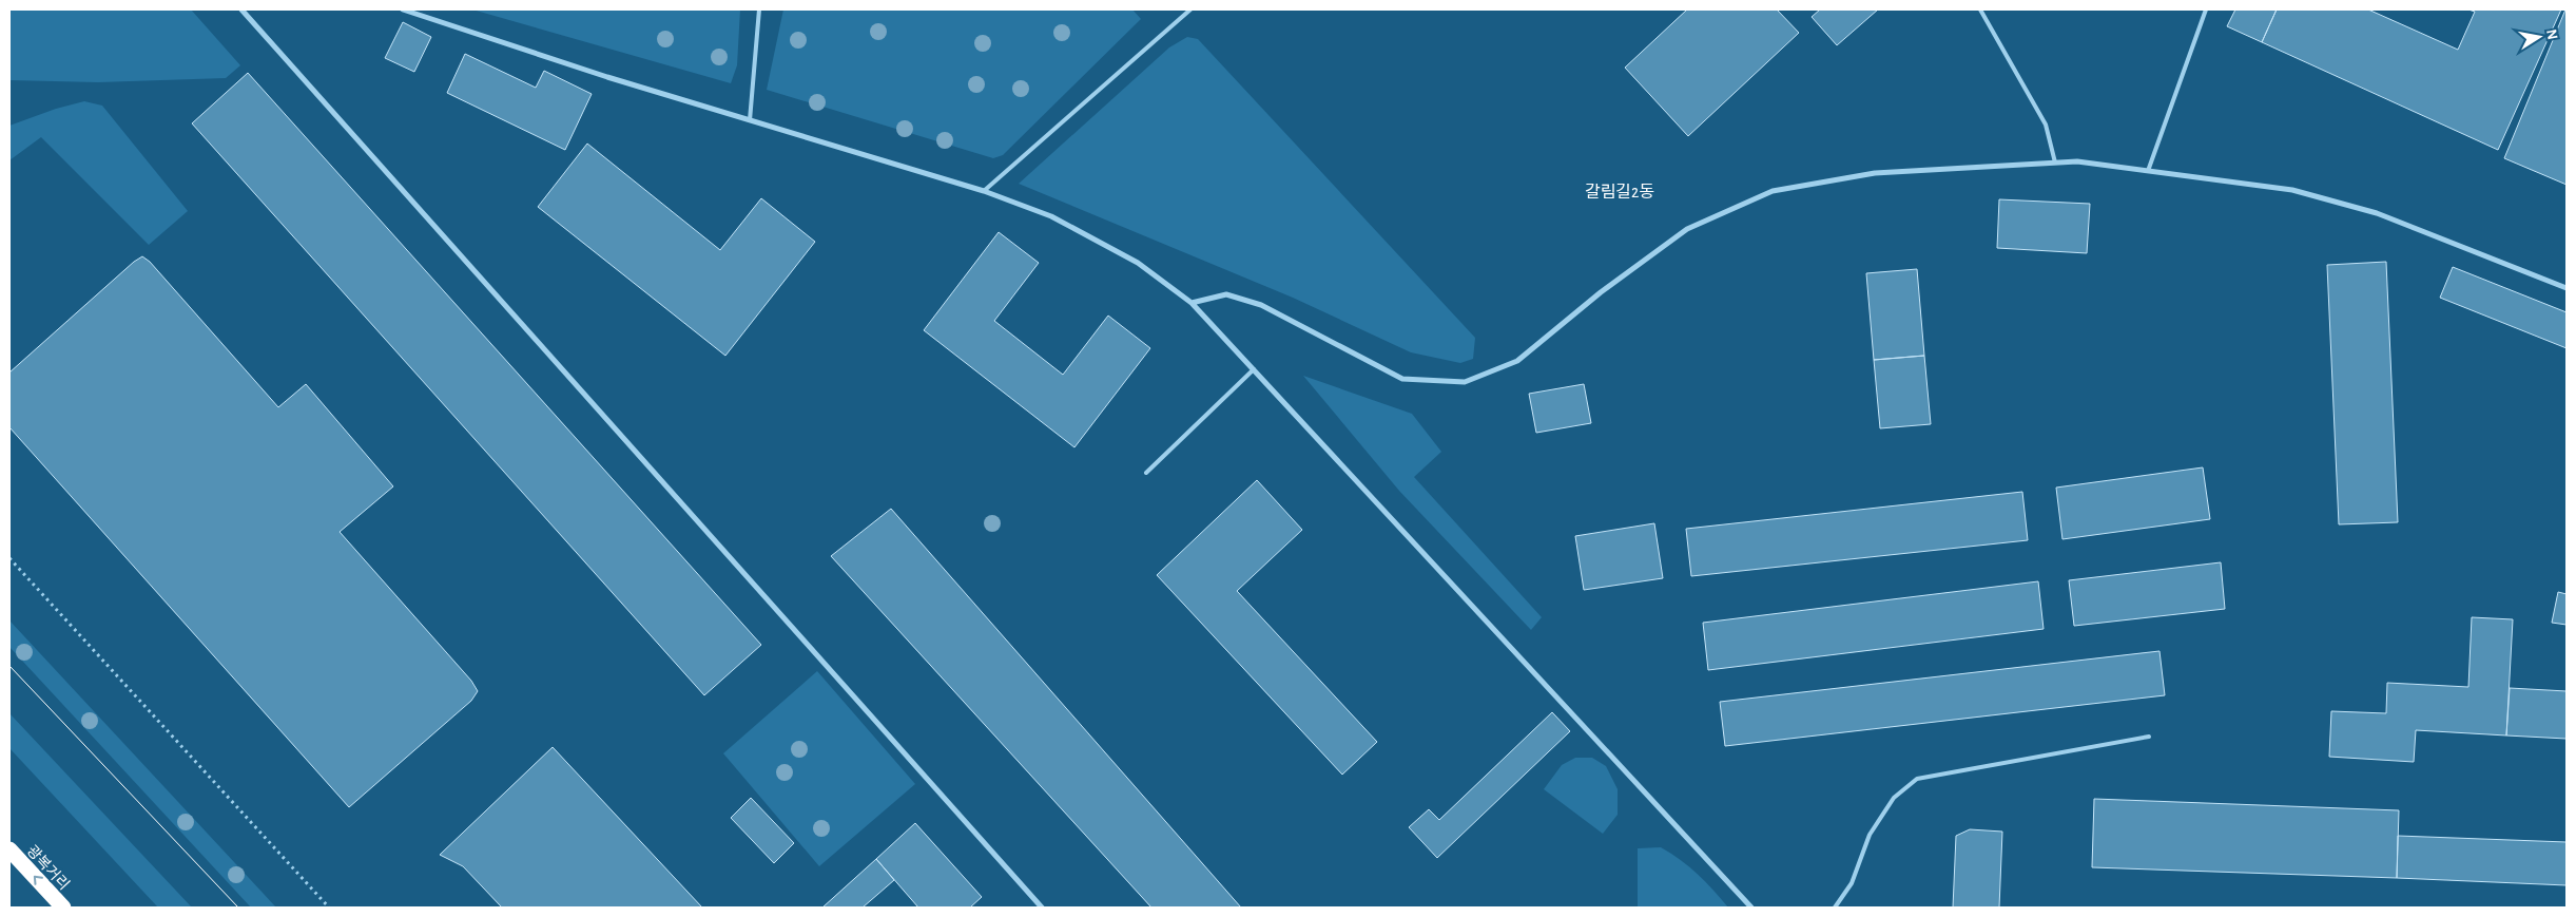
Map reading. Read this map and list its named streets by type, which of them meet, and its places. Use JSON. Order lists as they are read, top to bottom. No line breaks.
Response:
{"streets":{"highway":["광복거리"]},"one_way":["광복거리"],"districts":["갈림길2동"],"north":"right"}
